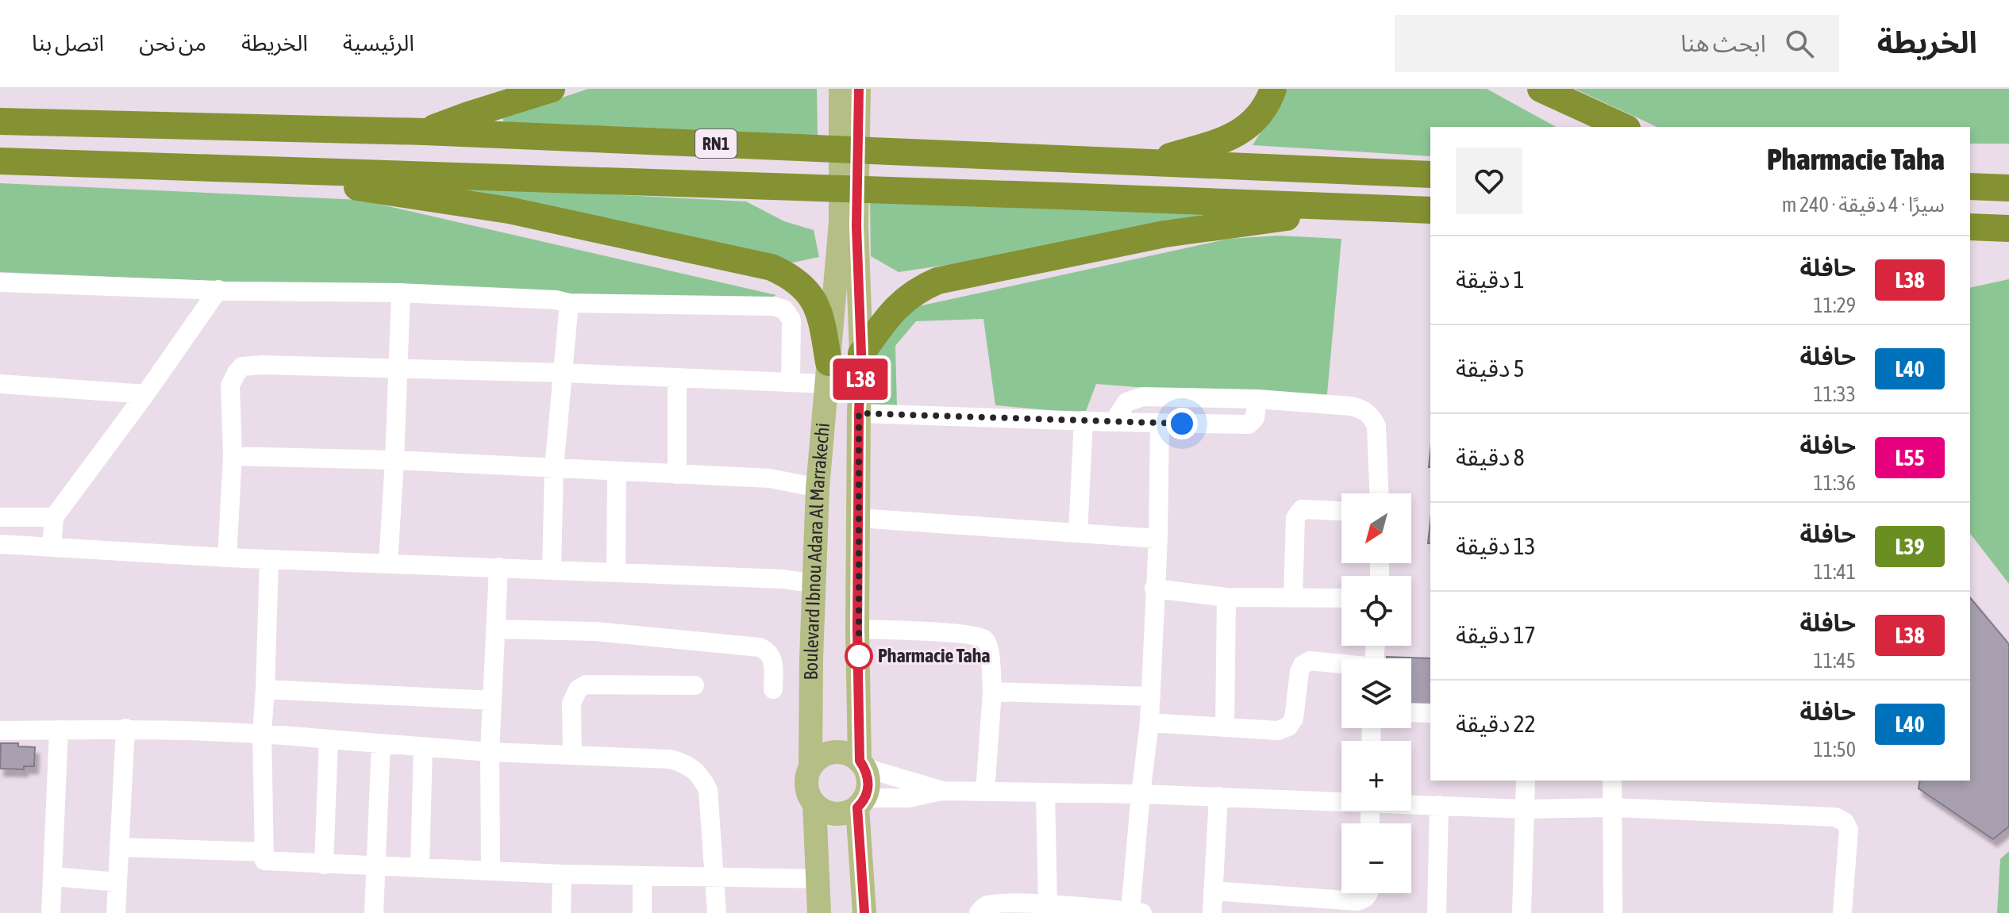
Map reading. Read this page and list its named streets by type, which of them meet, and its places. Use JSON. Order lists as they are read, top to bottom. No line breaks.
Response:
{"streets":{"highway":["RN1"],"main road":["Boulevard Ibnou Adara Al Marrakechi"]},"places":["Pharmacie Taha"],"lines":["bus line L38"],"north":"bottom left","page":{"header":"الخريطة","search":"ابحث هنا","nav":["الرئيسية","الخريطة","من نحن","اتصل بنا"],"on_map":"L38","heading":["Pharmacie Taha","سيرًا · 4 دقيقة · 240 m"],"list":[{"mark":"L38","name":"حافلة","note":"11:29","value":"1 دقيقة"},{"mark":"L40","name":"حافلة","note":"11:33","value":"5 دقيقة"},{"mark":"L55","name":"حافلة","note":"11:36","value":"8 دقيقة"},{"mark":"L39","name":"حافلة","note":"11:41","value":"13 دقيقة"},{"mark":"L38","name":"حافلة","note":"11:45","value":"17 دقيقة"},{"mark":"L40","name":"حافلة","note":"11:50","value":"22 دقيقة"}],"map_buttons":["+","−"]}}
